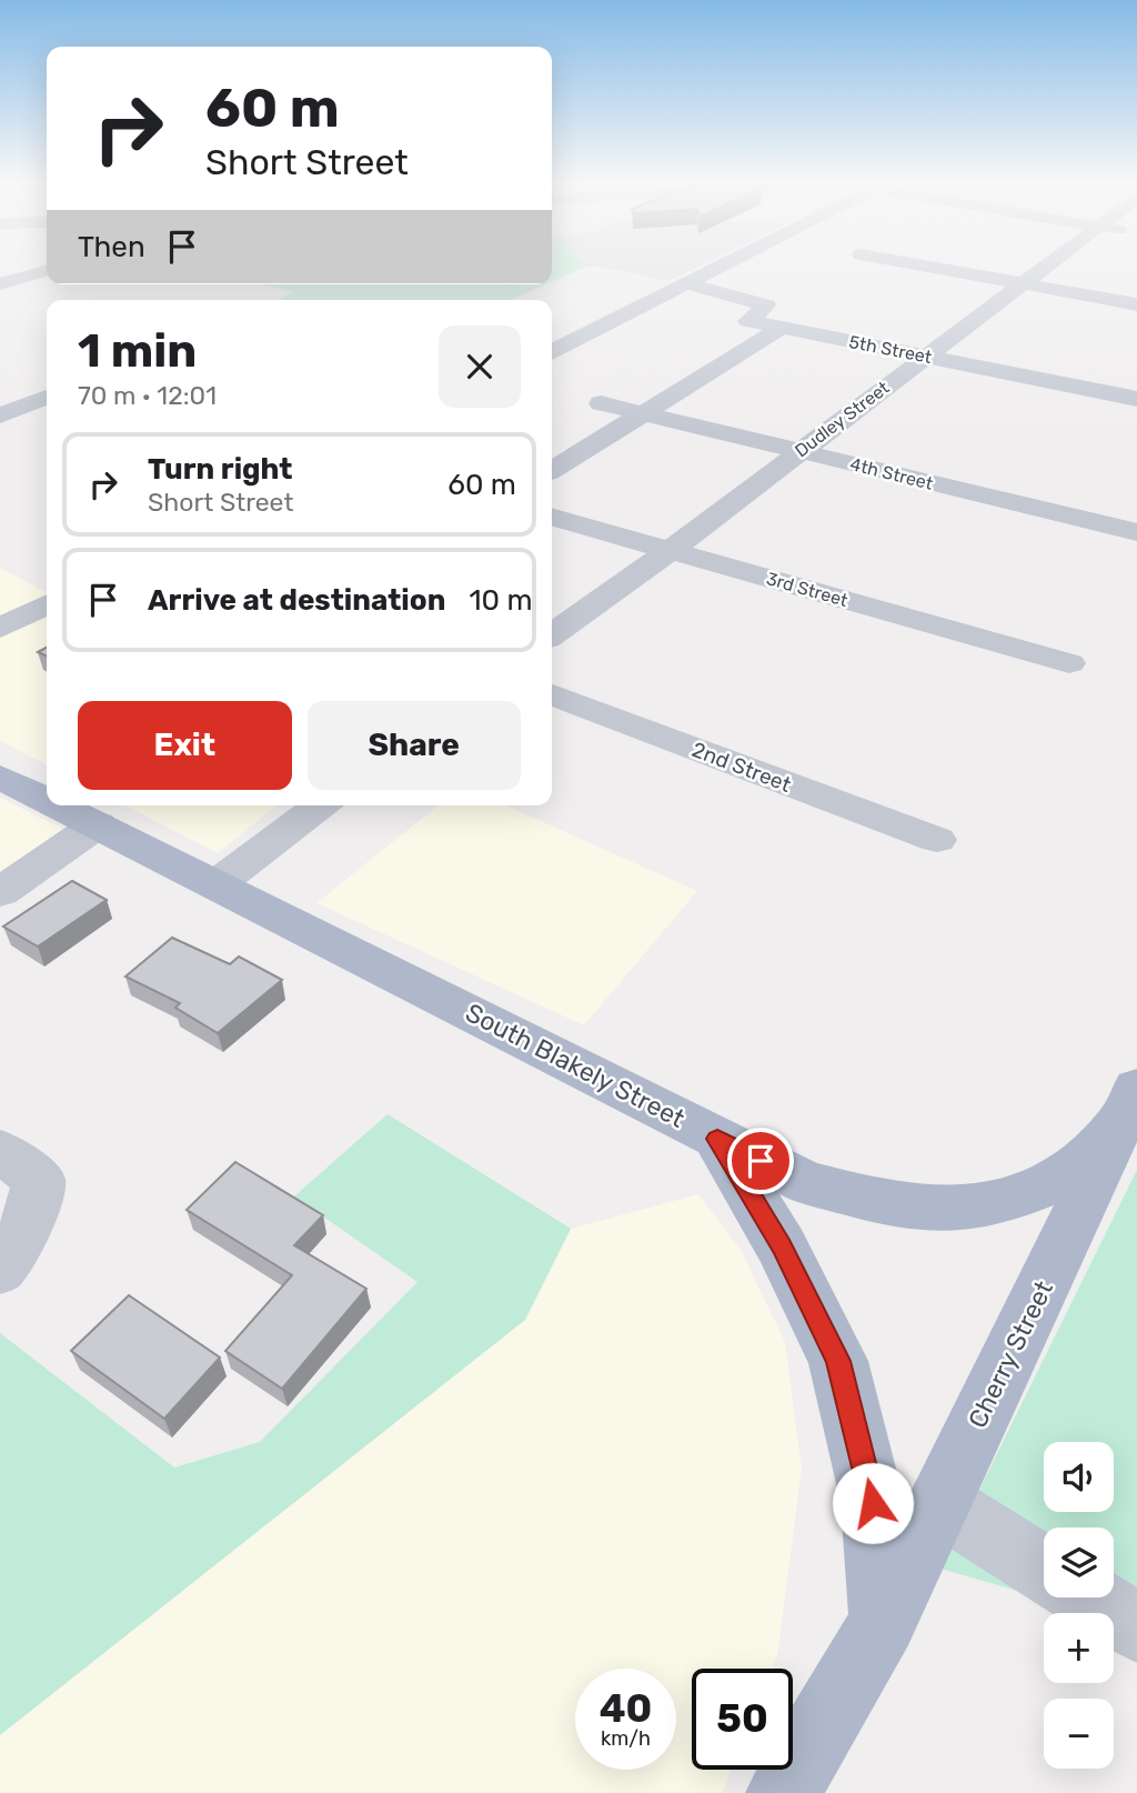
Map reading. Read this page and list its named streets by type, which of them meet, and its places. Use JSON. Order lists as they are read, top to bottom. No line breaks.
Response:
{"streets":{"main road":["South Blakely Street","Cherry Street"],"street":["5th Street","Dudley Street","4th Street","3rd Street","2nd Street"]},"crossings":[["5th Street","Dudley Street"],["Dudley Street","4th Street"],["Dudley Street","3rd Street"],["South Blakely Street","Cherry Street"]],"page":{"turn":["60 m","Short Street"],"then":"Then","heading":["1 min","70 m · 12:01"],"list":[{"name":"Turn right","note":"Short Street","value":"60 m"},{"name":"Arrive at destination","value":"10 m"}],"buttons":["Exit","Share"],"map_buttons":["+","−"],"speed":"40 km/h","limit":"50"}}
